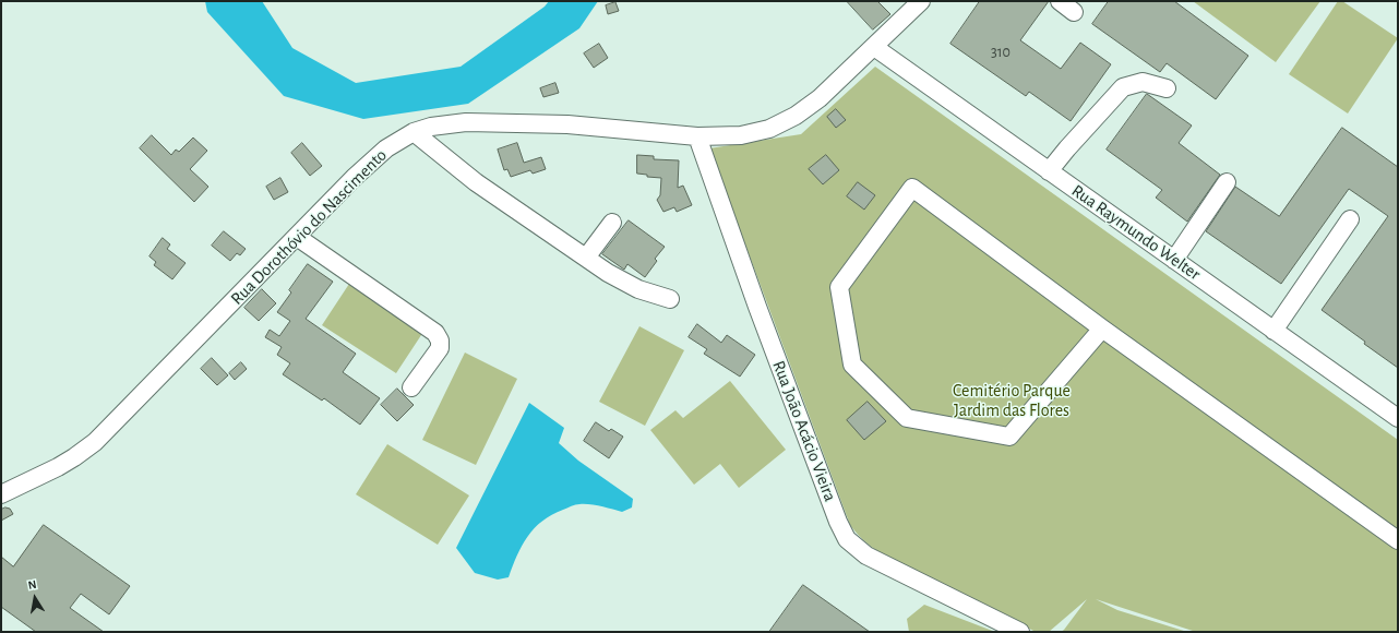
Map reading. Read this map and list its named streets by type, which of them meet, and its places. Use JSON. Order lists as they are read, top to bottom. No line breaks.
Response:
{"streets":{"street":["Rua Dorothóvio do Nascimento","Rua Raymundo Welter","Rua João Acácio Vieira"]},"crossings":[["Rua Dorothóvio do Nascimento","Rua Raymundo Welter"],["Rua Dorothóvio do Nascimento","Rua João Acácio Vieira"]],"parks":["Cemitério Parque Jardim das Flores"],"house_numbers":["310"],"north":"top"}
